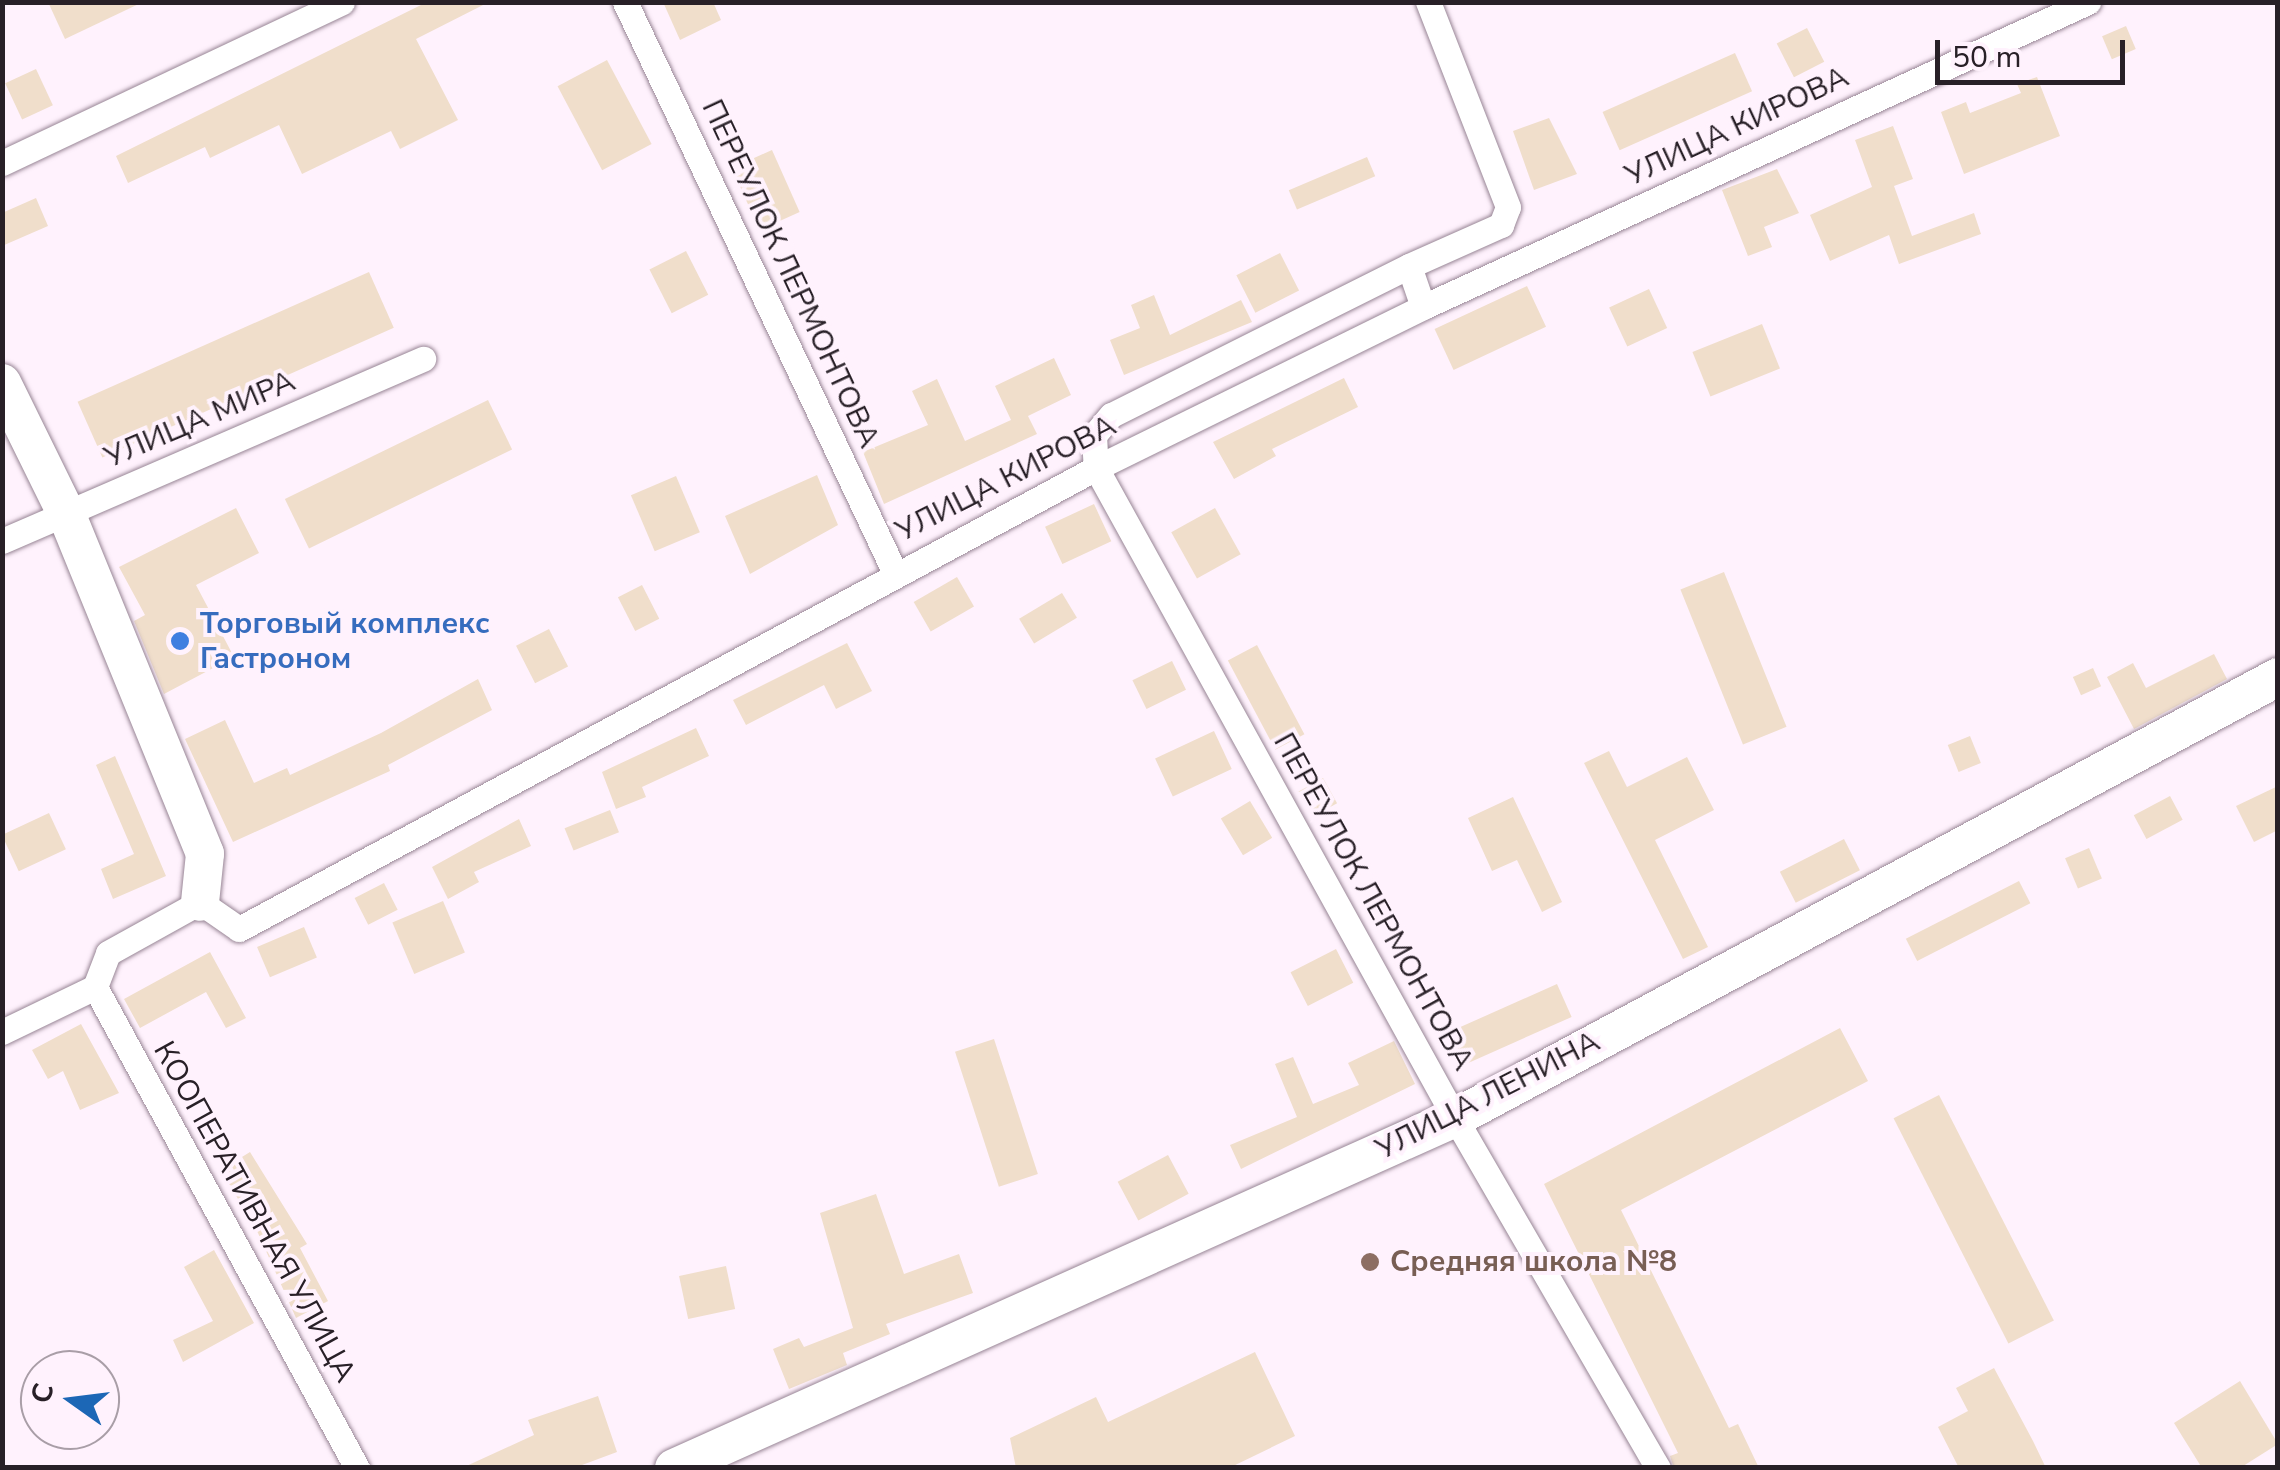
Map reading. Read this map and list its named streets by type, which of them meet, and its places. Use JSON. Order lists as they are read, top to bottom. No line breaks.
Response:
{"streets":{"street":["УЛИЦА КИРОВА","ПЕРЕУЛОК ЛЕРМОНТОВА","УЛИЦА МИРА","УЛИЦА ЛЕНИНА","КООПЕРАТИВНАЯ УЛИЦА"]},"crossings":[["УЛИЦА КИРОВА","ПЕРЕУЛОК ЛЕРМОНТОВА"],["ПЕРЕУЛОК ЛЕРМОНТОВА","УЛИЦА ЛЕНИНА"]],"places":["Торговый комплекс Гастроном","Средняя школа №8"],"scale_bar":"50 m","north":"left"}
